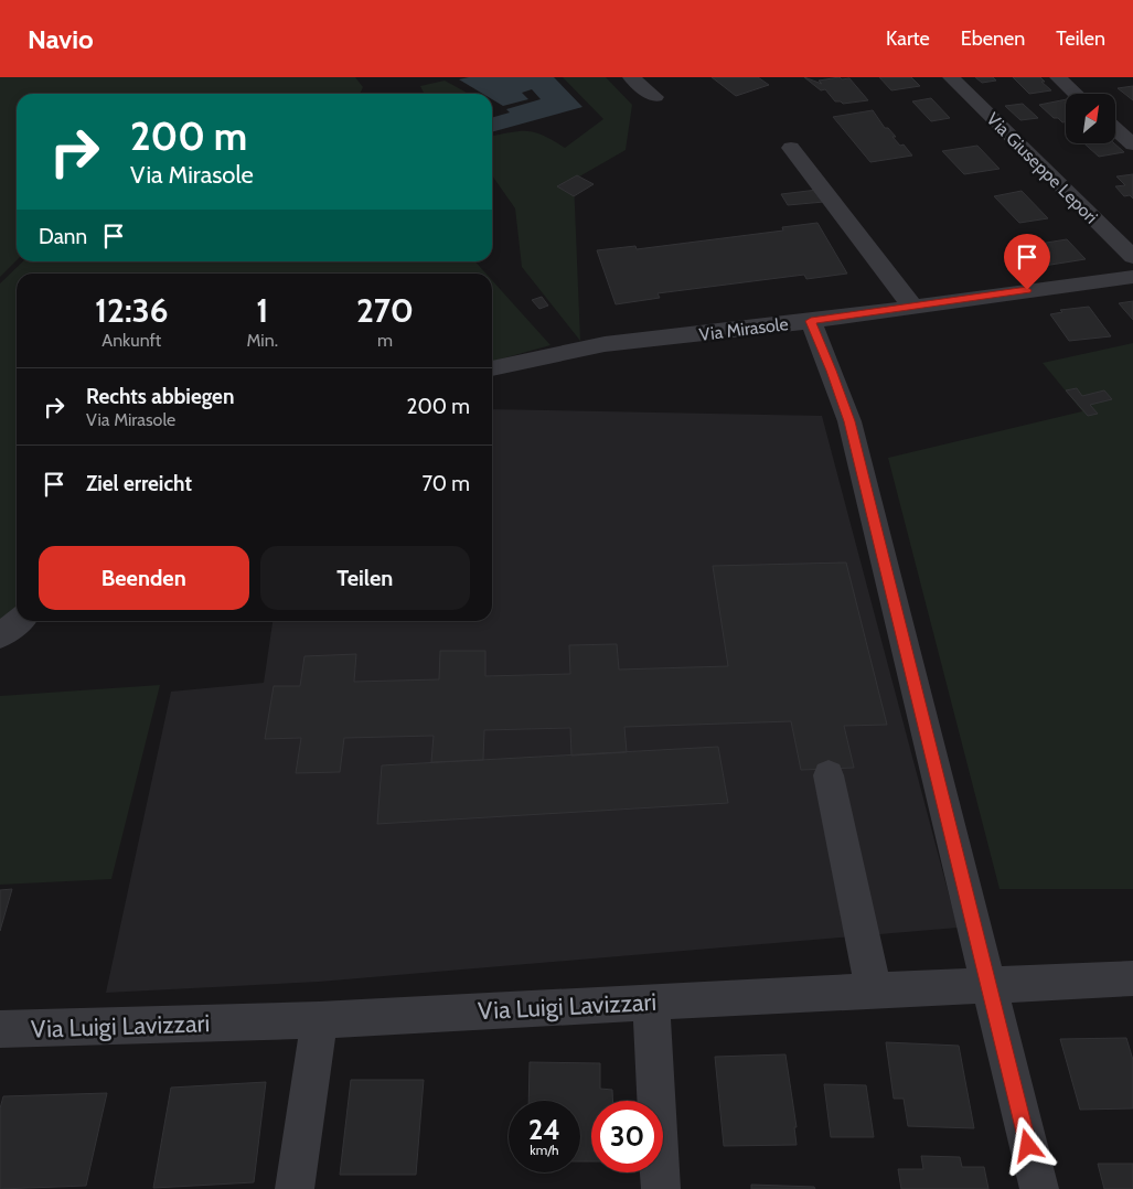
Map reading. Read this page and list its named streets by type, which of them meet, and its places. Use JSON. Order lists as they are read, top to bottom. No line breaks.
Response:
{"streets":{"street":["Via Giuseppe Lepori","Via Mirasole","Via Luigi Lavizzari"]},"north":"top right","page":{"header":"Navio","nav":["Karte","Ebenen","Teilen"],"turn":["200 m","Via Mirasole"],"then":"Dann","eta":["12:36","Ankunft","1","Min.","270","m"],"list":[{"name":"Rechts abbiegen","note":"Via Mirasole","value":"200 m"},{"name":"Ziel erreicht","value":"70 m"}],"buttons":["Beenden","Teilen"],"speed":"24 km/h","limit":"30"}}
